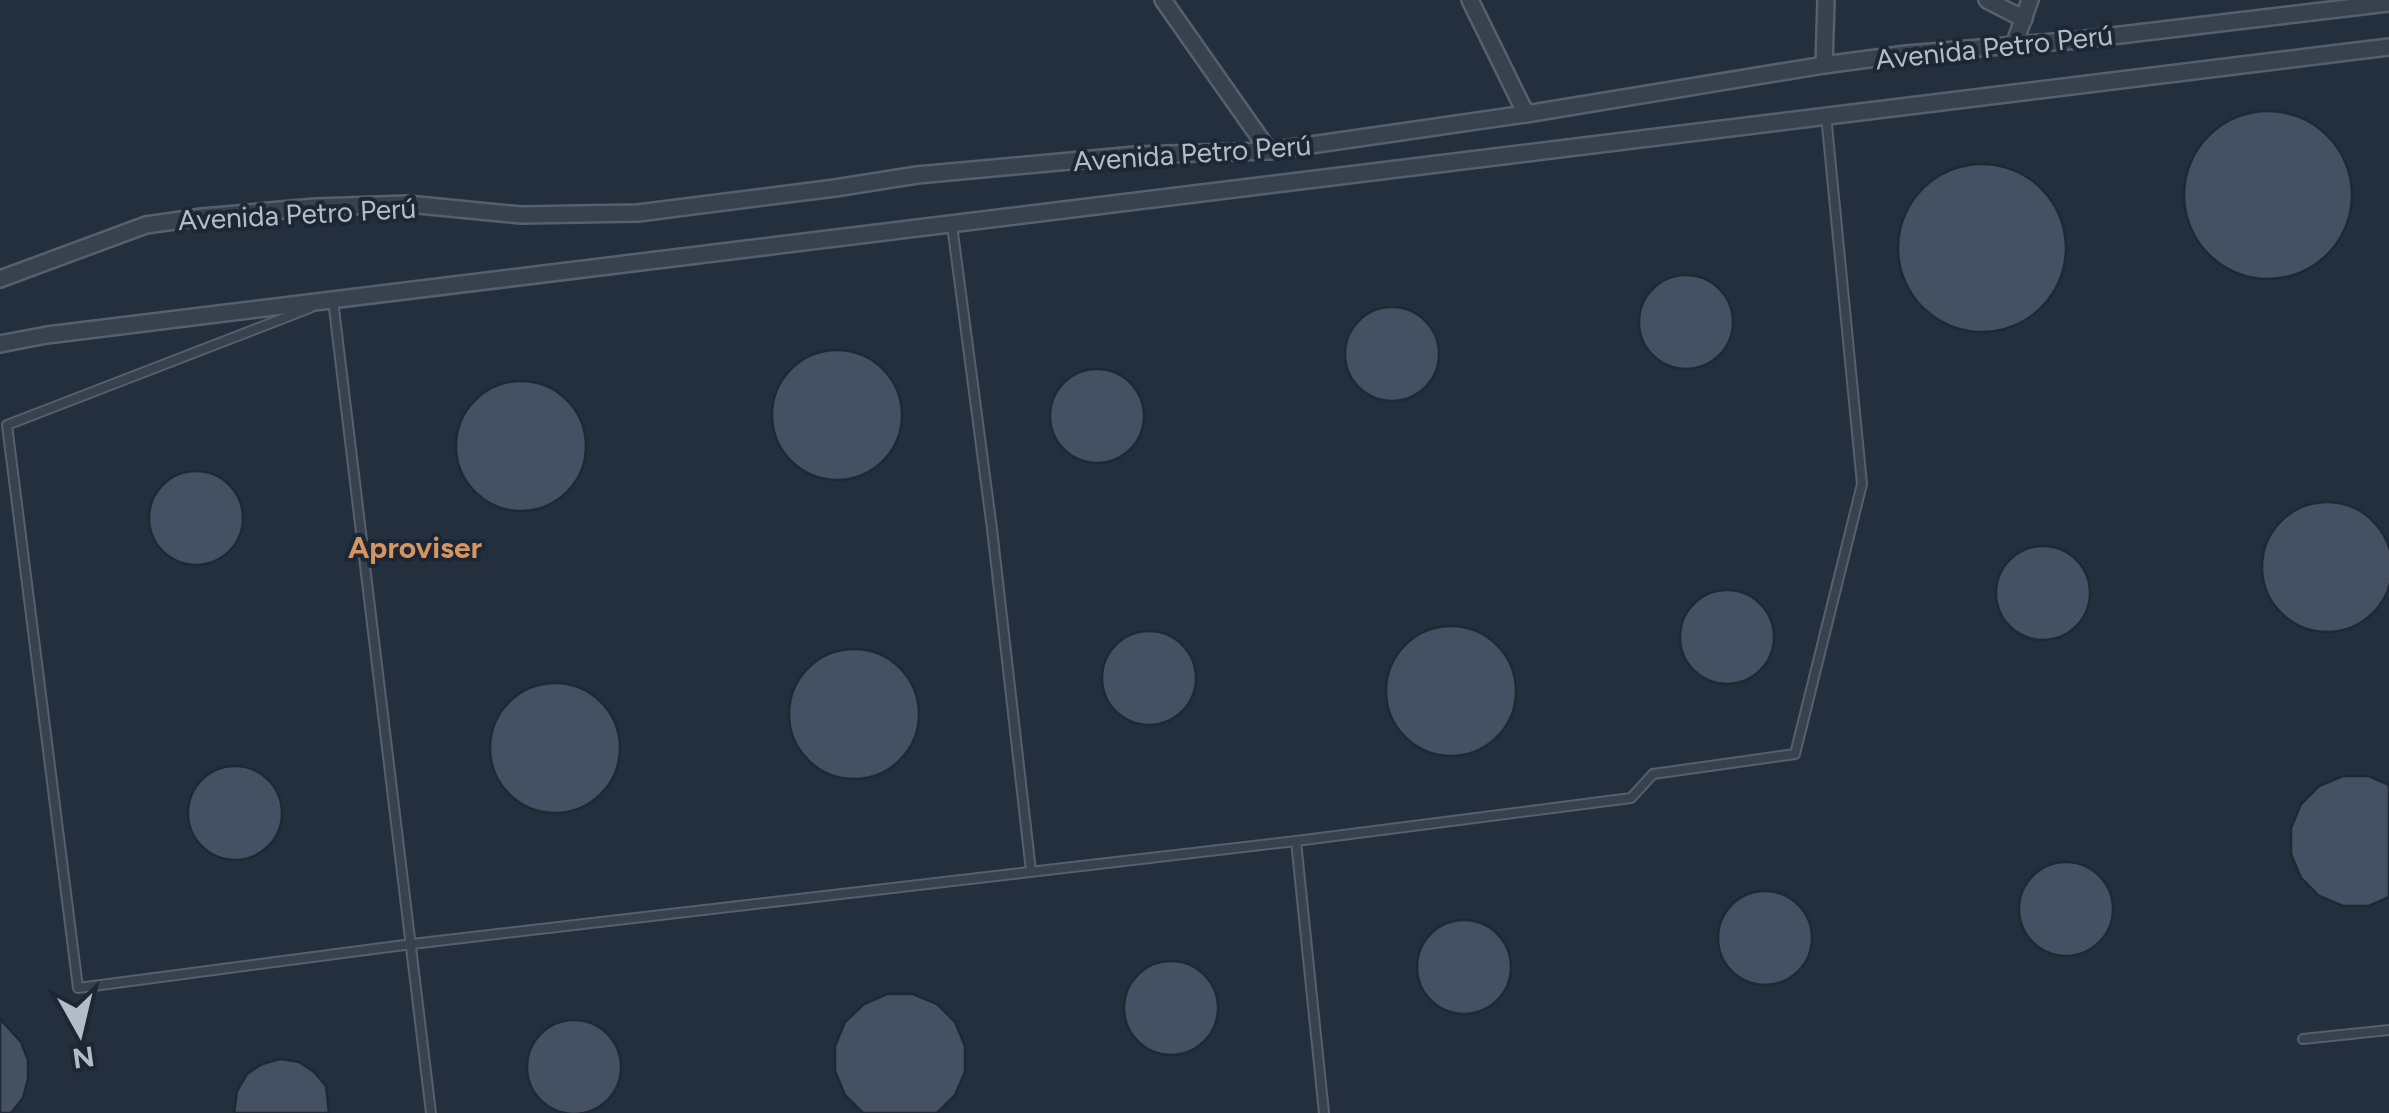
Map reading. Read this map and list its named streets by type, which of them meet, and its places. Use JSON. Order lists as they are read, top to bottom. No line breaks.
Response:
{"streets":{"street":["Avenida Petro Perú"]},"districts":["Aproviser"],"north":"bottom"}
